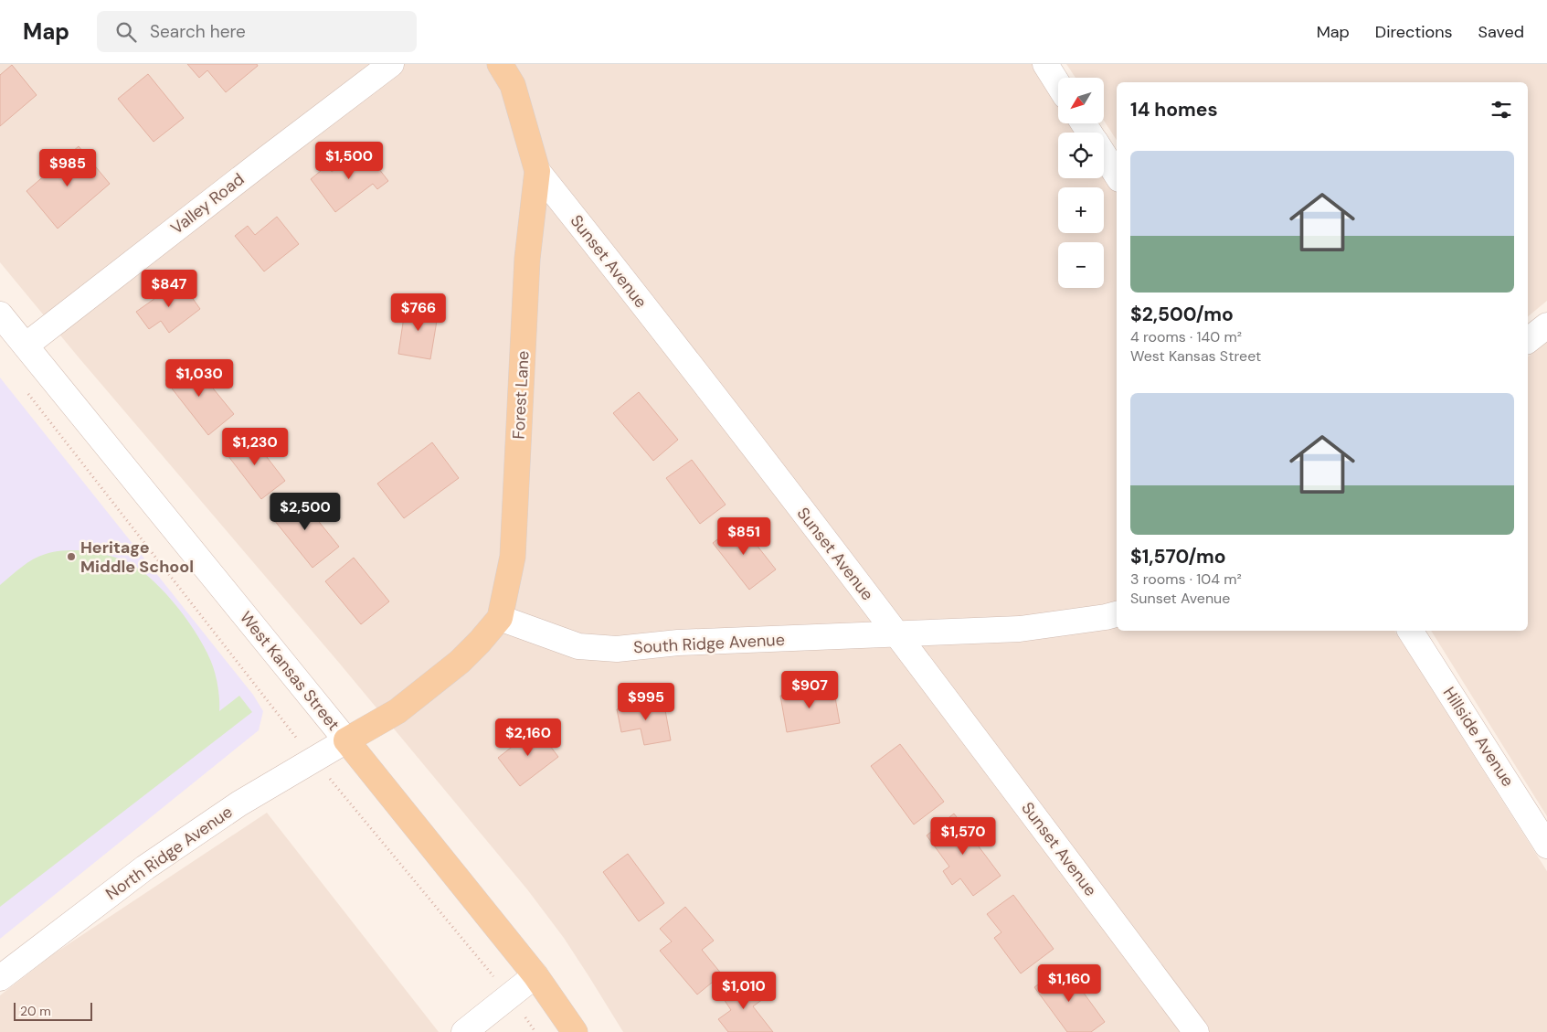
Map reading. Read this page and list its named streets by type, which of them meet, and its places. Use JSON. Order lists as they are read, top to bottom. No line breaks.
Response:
{"streets":{"main road":["Sunset Avenue","Forest Lane","West Kansas Street"],"street":["Valley Road","South Ridge Avenue","Hillside Avenue","North Ridge Avenue"]},"crossings":[["Valley Road","West Kansas Street"],["Sunset Avenue","Forest Lane"],["Sunset Avenue","South Ridge Avenue"],["Forest Lane","South Ridge Avenue"],["West Kansas Street","North Ridge Avenue"]],"places":["Heritage Middle School"],"scale_bar":"20 m","north":"bottom left","page":{"header":"Map","search":"Search here","nav":["Map","Directions","Saved"],"map_buttons":["+","−"],"heading":"14 homes","list":[{"name":"$2,500/mo","note":"4 rooms · 140 m² · West Kansas Street"},{"name":"$1,570/mo","note":"3 rooms · 104 m² · Sunset Avenue"}],"price":["$1,500","$985","$847","$766","$1,030","$1,230","$2,500","$851","$907","$995","$2,160","$1,570","$1,160","$1,010"],"scale":"20 m"}}
